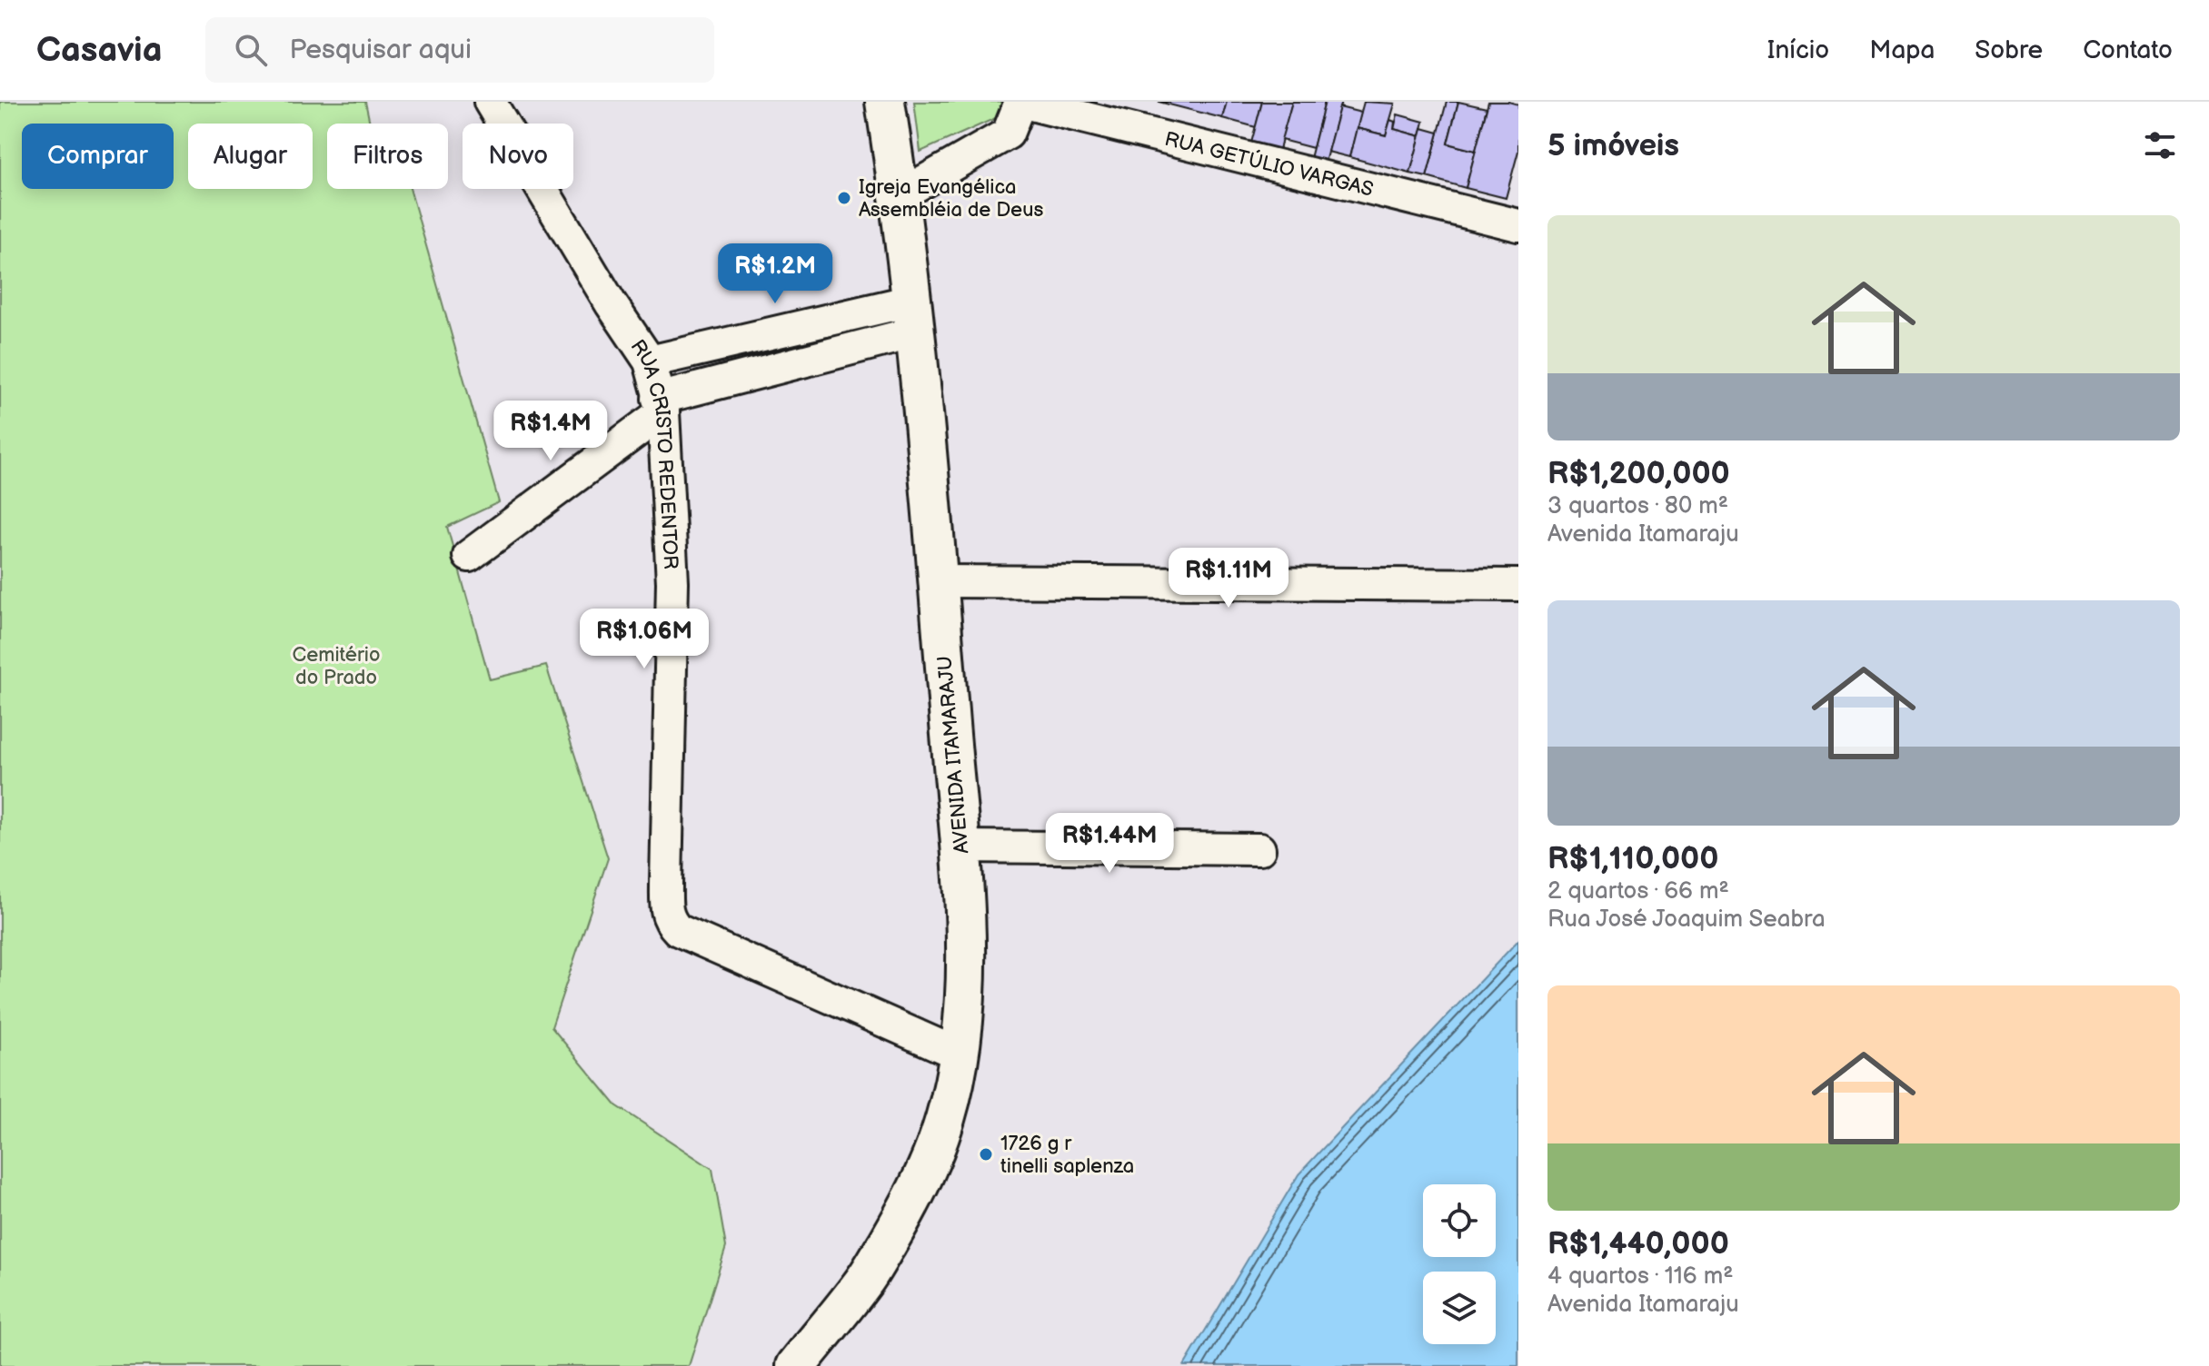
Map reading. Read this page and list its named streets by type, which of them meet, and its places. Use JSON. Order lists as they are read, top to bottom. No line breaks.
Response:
{"streets":{"main road":["AVENIDA ITAMARAJU"],"street":["RUA GETÚLIO VARGAS","RUA CRISTO REDENTOR"]},"crossings":[["RUA GETÚLIO VARGAS","AVENIDA ITAMARAJU"],["RUA CRISTO REDENTOR","AVENIDA ITAMARAJU"]],"parks":["Cemitério do Prado"],"places":["Igreja Evangélica Assembléia de Deus","1726 g r tinelli saplenza"],"page":{"header":"Casavia","search":"Pesquisar aqui","nav":["Início","Mapa","Sobre","Contato"],"heading":"5 imóveis","chip":["Comprar","Alugar","Filtros","Novo"],"list":[{"name":"R$1,200,000","note":"3 quartos · 80 m² · Avenida Itamaraju"},{"name":"R$1,110,000","note":"2 quartos · 66 m² · Rua José Joaquim Seabra"},{"name":"R$1,440,000","note":"4 quartos · 116 m² · Avenida Itamaraju"}],"price":["R$1.2M","R$1.4M","R$1.11M","R$1.06M","R$1.44M"]}}
